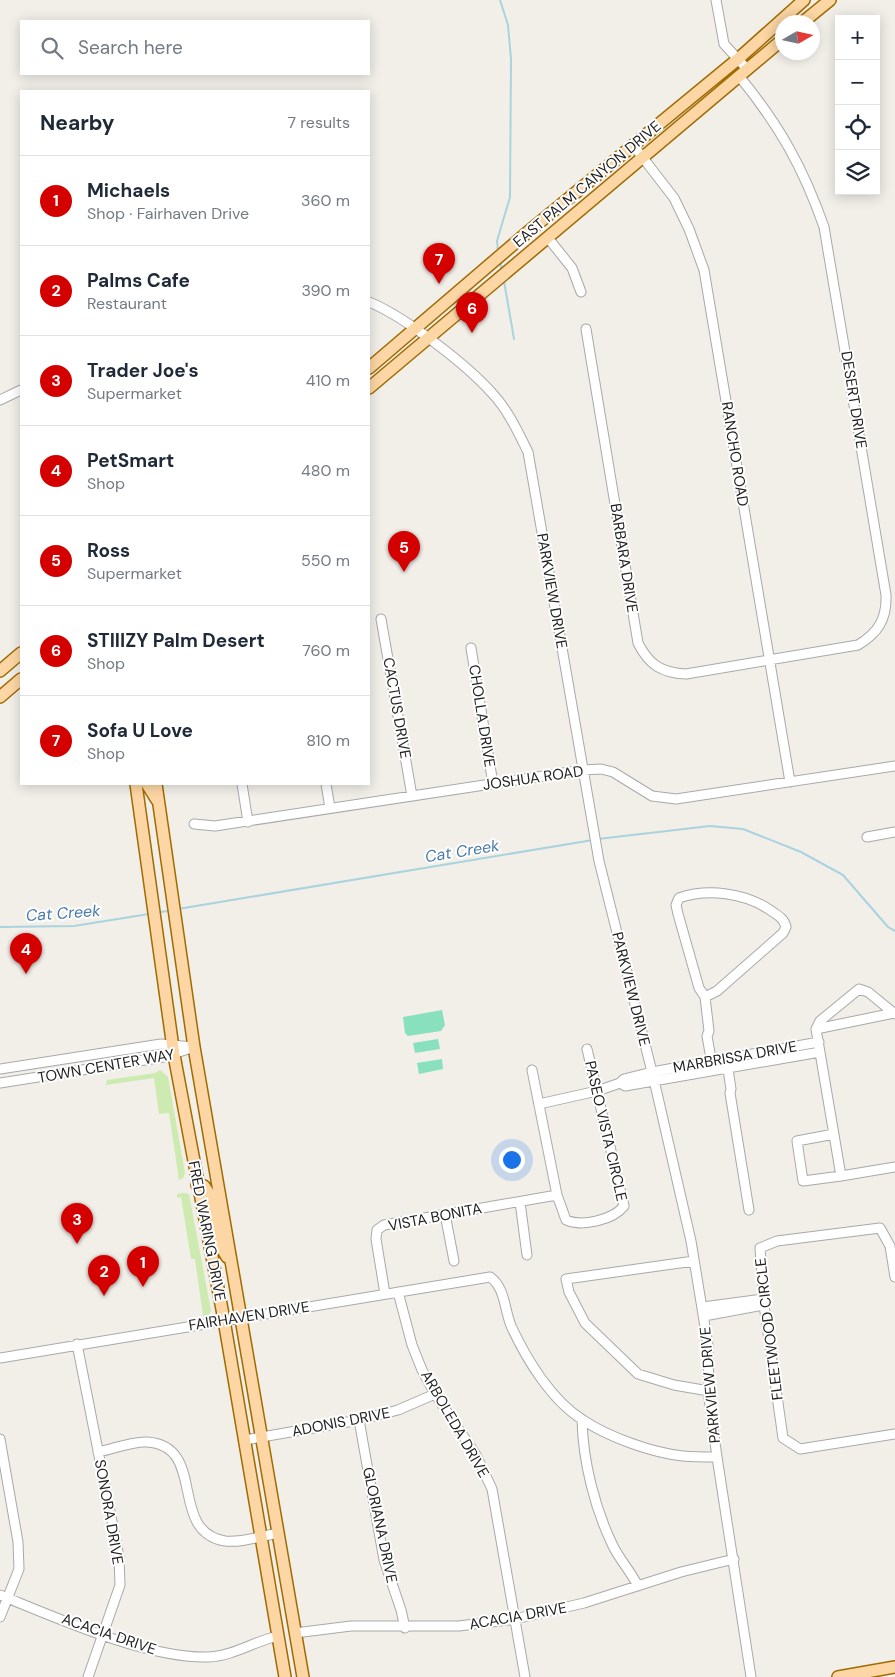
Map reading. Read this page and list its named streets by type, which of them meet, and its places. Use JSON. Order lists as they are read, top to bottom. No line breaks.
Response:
{"streets":{"main road":["EAST PALM CANYON DRIVE","FRED WARING DRIVE"],"street":["DESERT DRIVE","RANCHO ROAD","BARBARA DRIVE","PARKVIEW DRIVE","CACTUS DRIVE","CHOLLA DRIVE","JOSHUA ROAD","MARBRISSA DRIVE","TOWN CENTER WAY","PASEO VISTA CIRCLE","VISTA BONITA","FAIRHAVEN DRIVE","FLEETWOOD CIRCLE","ADONIS DRIVE","ARBOLEDA DRIVE","SONORA DRIVE","GLORIANA DRIVE","ACACIA DRIVE"]},"crossings":[["EAST PALM CANYON DRIVE","DESERT DRIVE"],["EAST PALM CANYON DRIVE","RANCHO ROAD"],["EAST PALM CANYON DRIVE","PARKVIEW DRIVE"],["DESERT DRIVE","RANCHO ROAD"],["DESERT DRIVE","BARBARA DRIVE"],["RANCHO ROAD","BARBARA DRIVE"],["RANCHO ROAD","JOSHUA ROAD"],["PARKVIEW DRIVE","JOSHUA ROAD"],["PARKVIEW DRIVE","MARBRISSA DRIVE"],["PARKVIEW DRIVE","ACACIA DRIVE"],["CACTUS DRIVE","JOSHUA ROAD"],["CHOLLA DRIVE","JOSHUA ROAD"],["MARBRISSA DRIVE","PASEO VISTA CIRCLE"],["TOWN CENTER WAY","FRED WARING DRIVE"],["PASEO VISTA CIRCLE","VISTA BONITA"],["VISTA BONITA","FAIRHAVEN DRIVE"],["FRED WARING DRIVE","FAIRHAVEN DRIVE"],["FRED WARING DRIVE","ADONIS DRIVE"],["FRED WARING DRIVE","ACACIA DRIVE"],["FAIRHAVEN DRIVE","ARBOLEDA DRIVE"],["FAIRHAVEN DRIVE","SONORA DRIVE"],["ADONIS DRIVE","ARBOLEDA DRIVE"],["ADONIS DRIVE","GLORIANA DRIVE"],["ARBOLEDA DRIVE","ACACIA DRIVE"],["SONORA DRIVE","ACACIA DRIVE"],["GLORIANA DRIVE","ACACIA DRIVE"]],"water":["Cat Creek"],"north":"right","page":{"map_buttons":["+","−"],"search":"Search here","heading":["Nearby","7 results"],"list":[{"mark":"1","name":"Michaels","note":"Shop · Fairhaven Drive","value":"360 m"},{"mark":"2","name":"Palms Cafe","note":"Restaurant","value":"390 m"},{"mark":"3","name":"Trader Joe's","note":"Supermarket","value":"410 m"},{"mark":"4","name":"PetSmart","note":"Shop","value":"480 m"},{"mark":"5","name":"Ross","note":"Supermarket","value":"550 m"},{"mark":"6","name":"STIIIZY Palm Desert","note":"Shop","value":"760 m"},{"mark":"7","name":"Sofa U Love","note":"Shop","value":"810 m"}],"pins":["7","6","5","4","3","1","2"]}}
